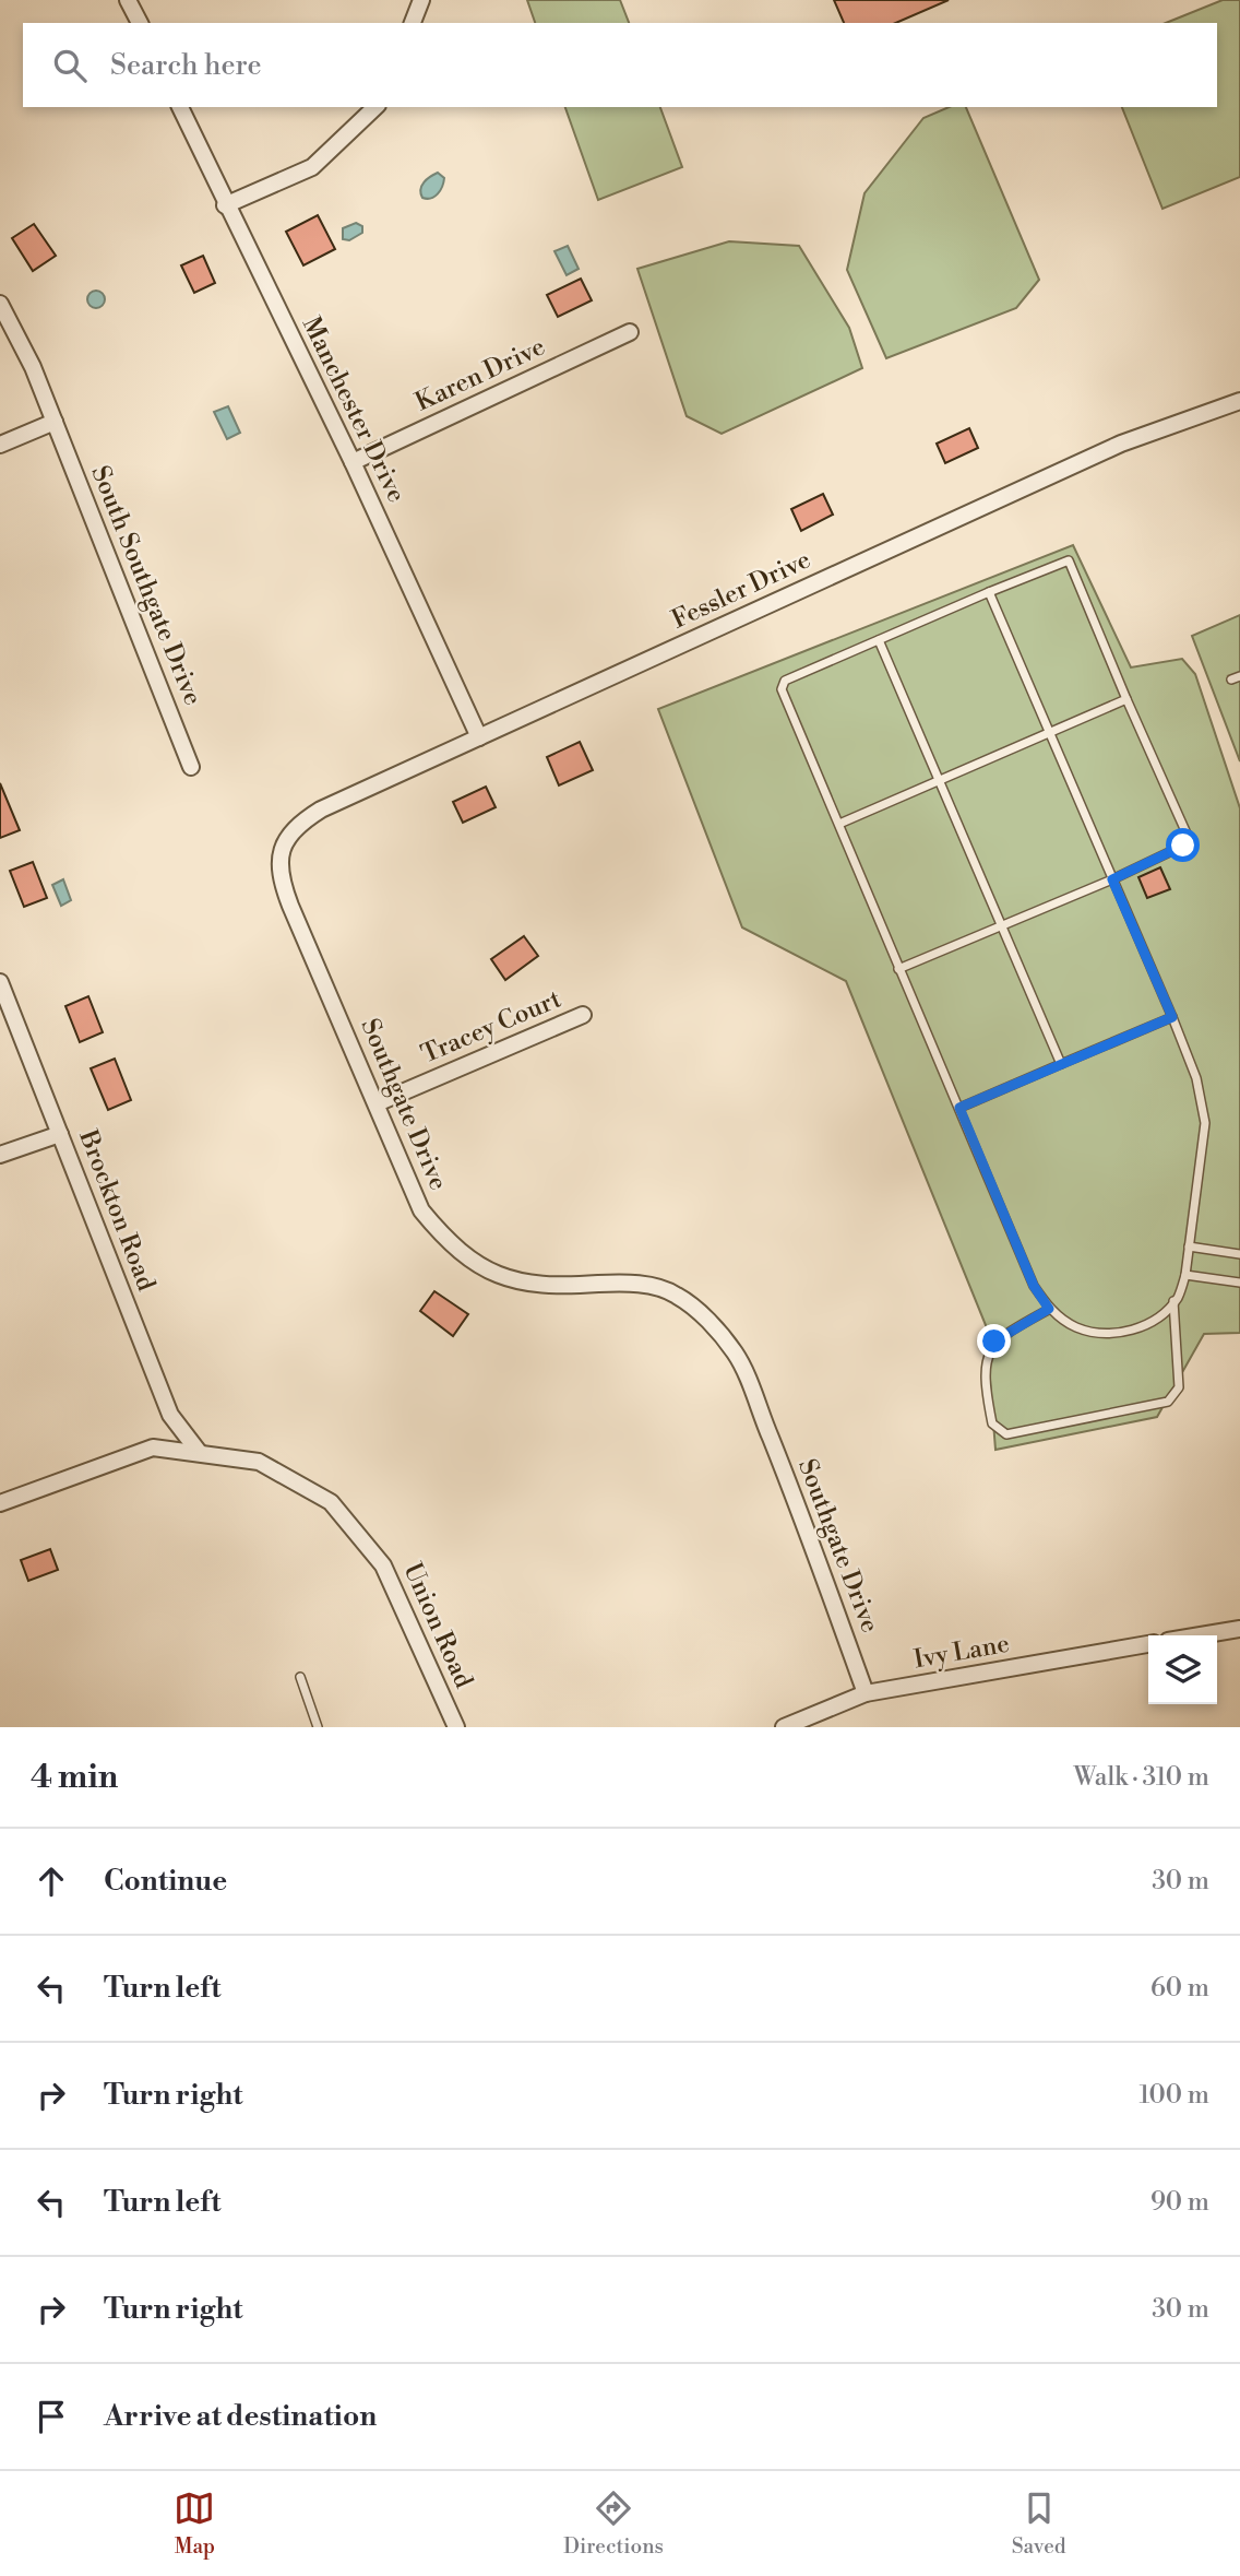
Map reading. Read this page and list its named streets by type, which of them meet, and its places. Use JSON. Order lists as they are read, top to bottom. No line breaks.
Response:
{"streets":{"street":["Karen Drive","Manchester Drive","South Southgate Drive","Fessler Drive","Tracey Court","Southgate Drive","Brockton Road","Union Road","Ivy Lane"]},"crossings":[["Karen Drive","Manchester Drive"],["Manchester Drive","Fessler Drive"],["Fessler Drive","Southgate Drive"],["Tracey Court","Southgate Drive"],["Southgate Drive","Ivy Lane"],["Brockton Road","Union Road"]],"page":{"search":"Search here","heading":["4 min","Walk · 310 m"],"list":[["Continue","30 m"],["Turn left","60 m"],["Turn right","100 m"],["Turn left","90 m"],["Turn right","30 m"],"Arrive at destination"],"nav":["Map","Directions","Saved"]}}
